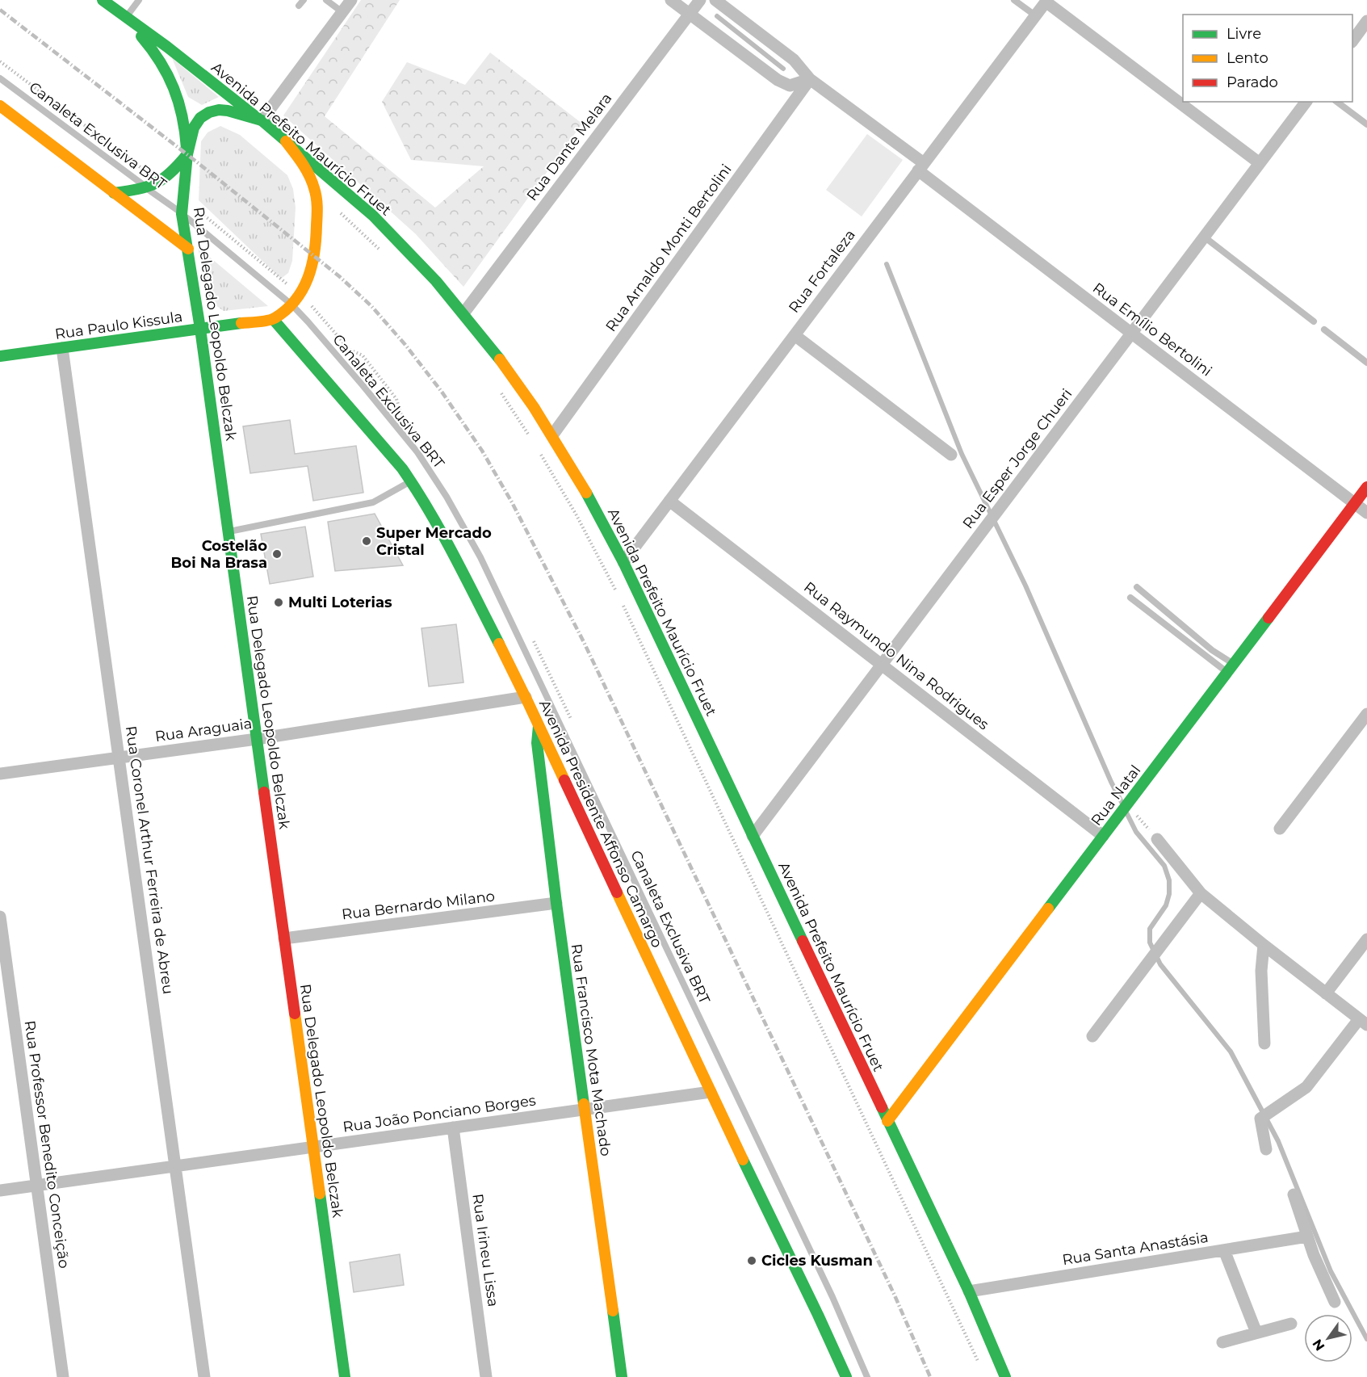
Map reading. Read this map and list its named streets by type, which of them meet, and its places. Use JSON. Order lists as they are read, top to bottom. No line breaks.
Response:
{"streets":{"main road":["Avenida Prefeito Maurício Fruet","Rua Delegado Leopoldo Belczak","Rua Paulo Kissula","Rua Natal","Avenida Presidente Affonso Camargo","Rua Francisco Mota Machado"],"street":["Rua Dante Melara","Rua Arnaldo Monti Bertolini","Rua Fortaleza","Rua Emílio Bertolini","Rua Esper Jorge Chueri","Rua Raymundo Nina Rodrigues","Rua Araguaia","Rua Coronel Arthur Ferreira de Abreu","Rua Bernardo Milano","Rua João Ponciano Borges","Rua Professor Benedito Conceição","Rua Santa Anastásia","Rua Irineu Lissa"],"lane":["Canaleta Exclusiva BRT"]},"crossings":[["Canaleta Exclusiva BRT","Rua Delegado Leopoldo Belczak"],["Avenida Prefeito Maurício Fruet","Rua Dante Melara"],["Avenida Prefeito Maurício Fruet","Rua Arnaldo Monti Bertolini"],["Avenida Prefeito Maurício Fruet","Rua Fortaleza"],["Avenida Prefeito Maurício Fruet","Rua Delegado Leopoldo Belczak"],["Avenida Prefeito Maurício Fruet","Rua Esper Jorge Chueri"],["Avenida Prefeito Maurício Fruet","Rua Natal"],["Avenida Prefeito Maurício Fruet","Rua Santa Anastásia"],["Rua Arnaldo Monti Bertolini","Rua Emílio Bertolini"],["Rua Fortaleza","Rua Emílio Bertolini"],["Rua Fortaleza","Rua Raymundo Nina Rodrigues"],["Rua Delegado Leopoldo Belczak","Rua Paulo Kissula"],["Rua Delegado Leopoldo Belczak","Rua Araguaia"],["Rua Delegado Leopoldo Belczak","Rua Bernardo Milano"],["Rua Delegado Leopoldo Belczak","Rua João Ponciano Borges"],["Rua Paulo Kissula","Avenida Presidente Affonso Camargo"],["Rua Paulo Kissula","Rua Coronel Arthur Ferreira de Abreu"],["Rua Emílio Bertolini","Rua Esper Jorge Chueri"],["Rua Emílio Bertolini","Rua Natal"],["Rua Esper Jorge Chueri","Rua Raymundo Nina Rodrigues"],["Rua Raymundo Nina Rodrigues","Rua Natal"],["Rua Araguaia","Avenida Presidente Affonso Camargo"],["Rua Araguaia","Rua Coronel Arthur Ferreira de Abreu"],["Avenida Presidente Affonso Camargo","Rua Francisco Mota Machado"],["Avenida Presidente Affonso Camargo","Rua João Ponciano Borges"],["Rua Coronel Arthur Ferreira de Abreu","Rua João Ponciano Borges"],["Rua Bernardo Milano","Rua Francisco Mota Machado"],["Rua Francisco Mota Machado","Rua João Ponciano Borges"],["Rua João Ponciano Borges","Rua Professor Benedito Conceição"],["Rua João Ponciano Borges","Rua Irineu Lissa"]],"places":["Super Mercado Cristal","Costelão Boi Na Brasa","Multi Loterias","Cicles Kusman"],"legend":["Livre","Lento","Parado"],"north":"bottom left"}
